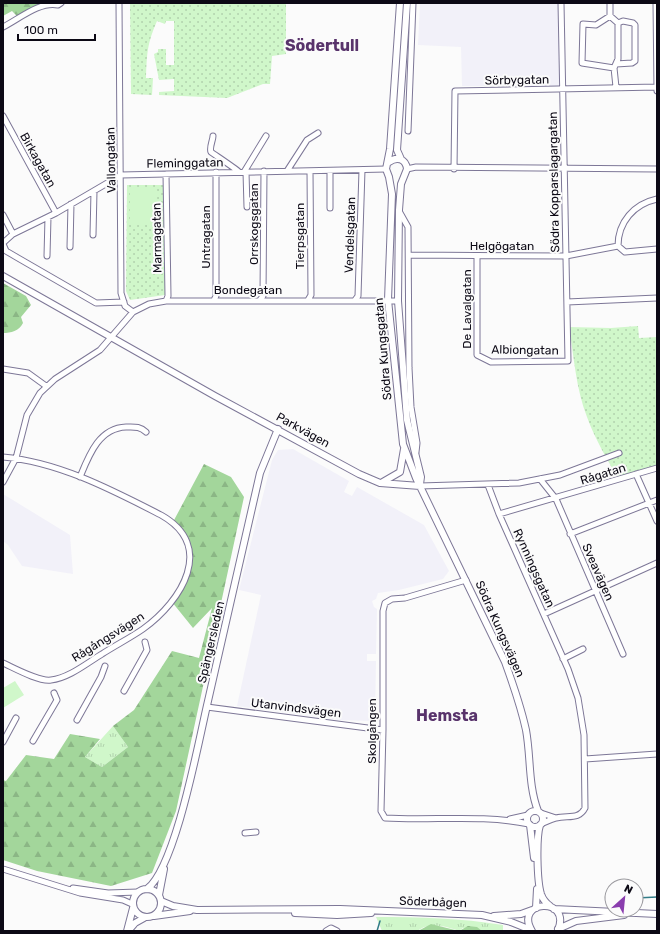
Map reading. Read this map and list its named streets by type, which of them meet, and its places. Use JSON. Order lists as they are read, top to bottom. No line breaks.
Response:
{"streets":{"main road":["Södra Kungsgatan","Parkvägen","Södra Kungsvägen","Spängersleden","Söderbågen"],"street":["Sörbygatan","Birkagatan","Vallongatan","Fleminggatan","Södra Kopparslagargatan","Orrskogsgatan","Vendelsgatan","Tierpsgatan","Untragatan","Marmagatan","Helgögatan","Bondegatan","De Lavalgatan","Albiongatan","Rågatan","Rynningsgatan","Sveavägen","Rågångsvägen","Utanvindsvägen","Skolgången"]},"crossings":[["Sörbygatan","Södra Kopparslagargatan"],["Birkagatan","Fleminggatan"],["Vallongatan","Fleminggatan"],["Fleminggatan","Orrskogsgatan"],["Fleminggatan","Vendelsgatan"],["Fleminggatan","Tierpsgatan"],["Fleminggatan","Untragatan"],["Fleminggatan","Marmagatan"],["Fleminggatan","Södra Kungsgatan"],["Södra Kopparslagargatan","Helgögatan"],["Södra Kopparslagargatan","Albiongatan"],["Orrskogsgatan","Bondegatan"],["Vendelsgatan","Bondegatan"],["Tierpsgatan","Bondegatan"],["Untragatan","Bondegatan"],["Marmagatan","Bondegatan"],["Helgögatan","De Lavalgatan"],["Helgögatan","Södra Kungsgatan"],["Bondegatan","Södra Kungsgatan"],["Bondegatan","Parkvägen"],["De Lavalgatan","Albiongatan"],["Södra Kungsgatan","Parkvägen"],["Södra Kungsgatan","Södra Kungsvägen"],["Parkvägen","Rynningsgatan"],["Parkvägen","Södra Kungsvägen"],["Parkvägen","Spängersleden"],["Rågatan","Rynningsgatan"],["Rågatan","Sveavägen"],["Södra Kungsvägen","Skolgången"],["Spängersleden","Utanvindsvägen"],["Spängersleden","Söderbågen"],["Utanvindsvägen","Skolgången"]],"districts":["Södertull","Hemsta"],"scale_bar":"100 m","north":"top right"}
